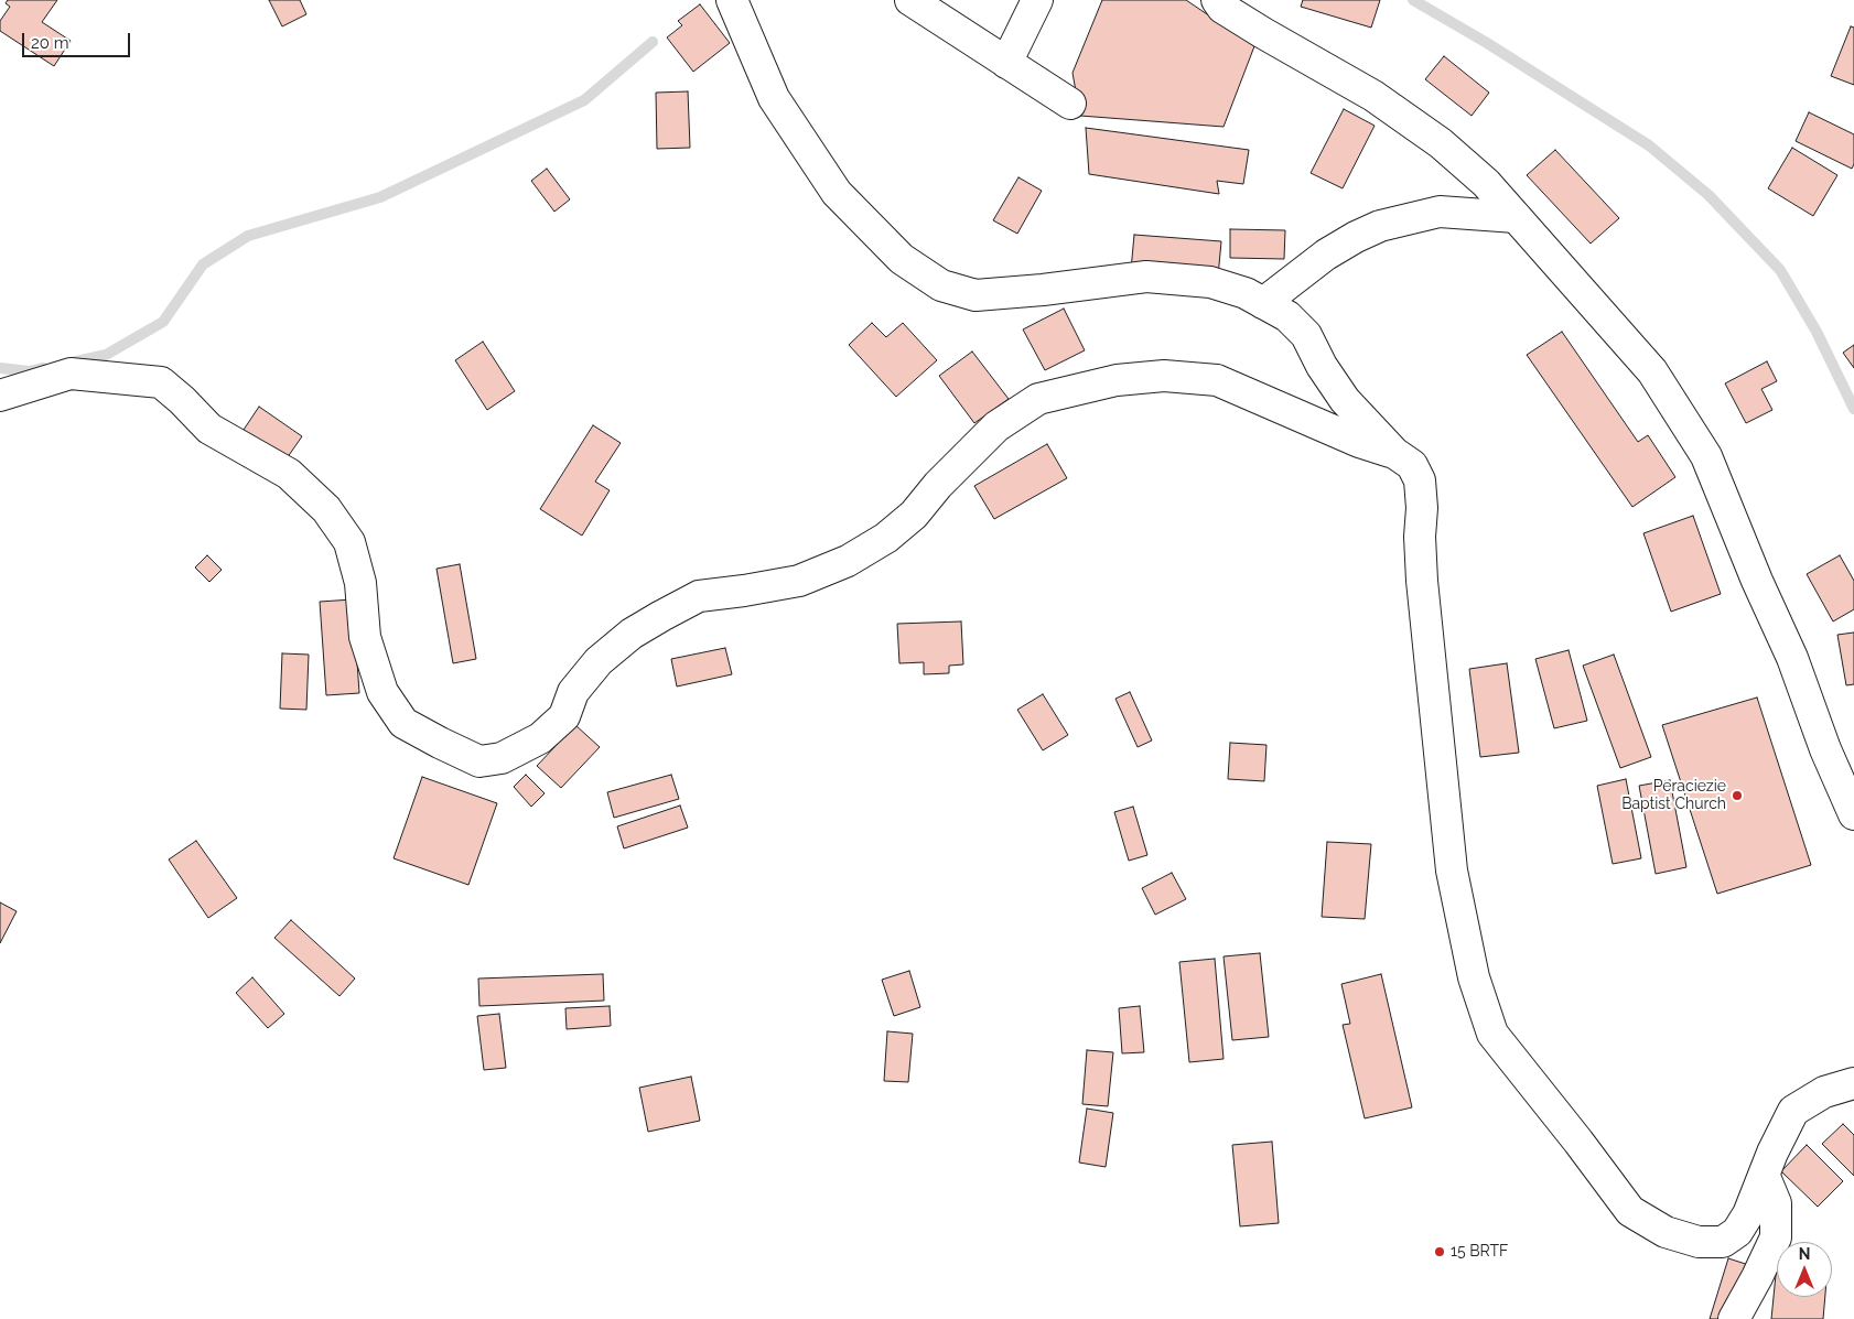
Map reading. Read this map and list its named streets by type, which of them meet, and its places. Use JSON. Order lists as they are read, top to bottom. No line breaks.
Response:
{"places":["Peraciezie Baptist Church","15 BRTF"],"scale_bar":"20 m","north":"top"}
